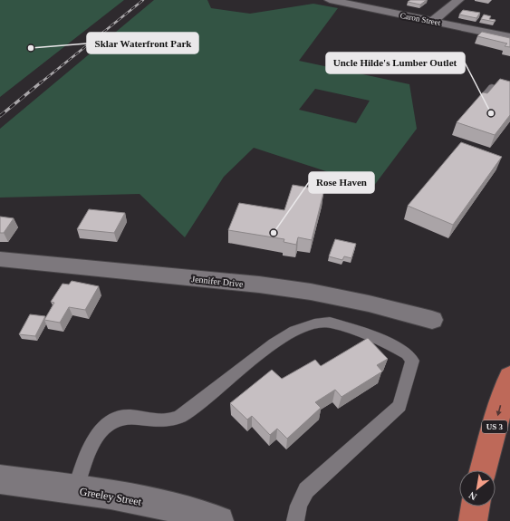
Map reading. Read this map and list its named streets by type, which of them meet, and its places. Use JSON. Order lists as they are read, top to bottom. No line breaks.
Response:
{"streets":{"main road":["US 3"],"street":["Caron Street","Jennifer Drive","Greeley Street"]},"places":["Sklar Waterfront Park","Uncle Hilde's Lumber Outlet","Rose Haven"],"north":"bottom left"}
